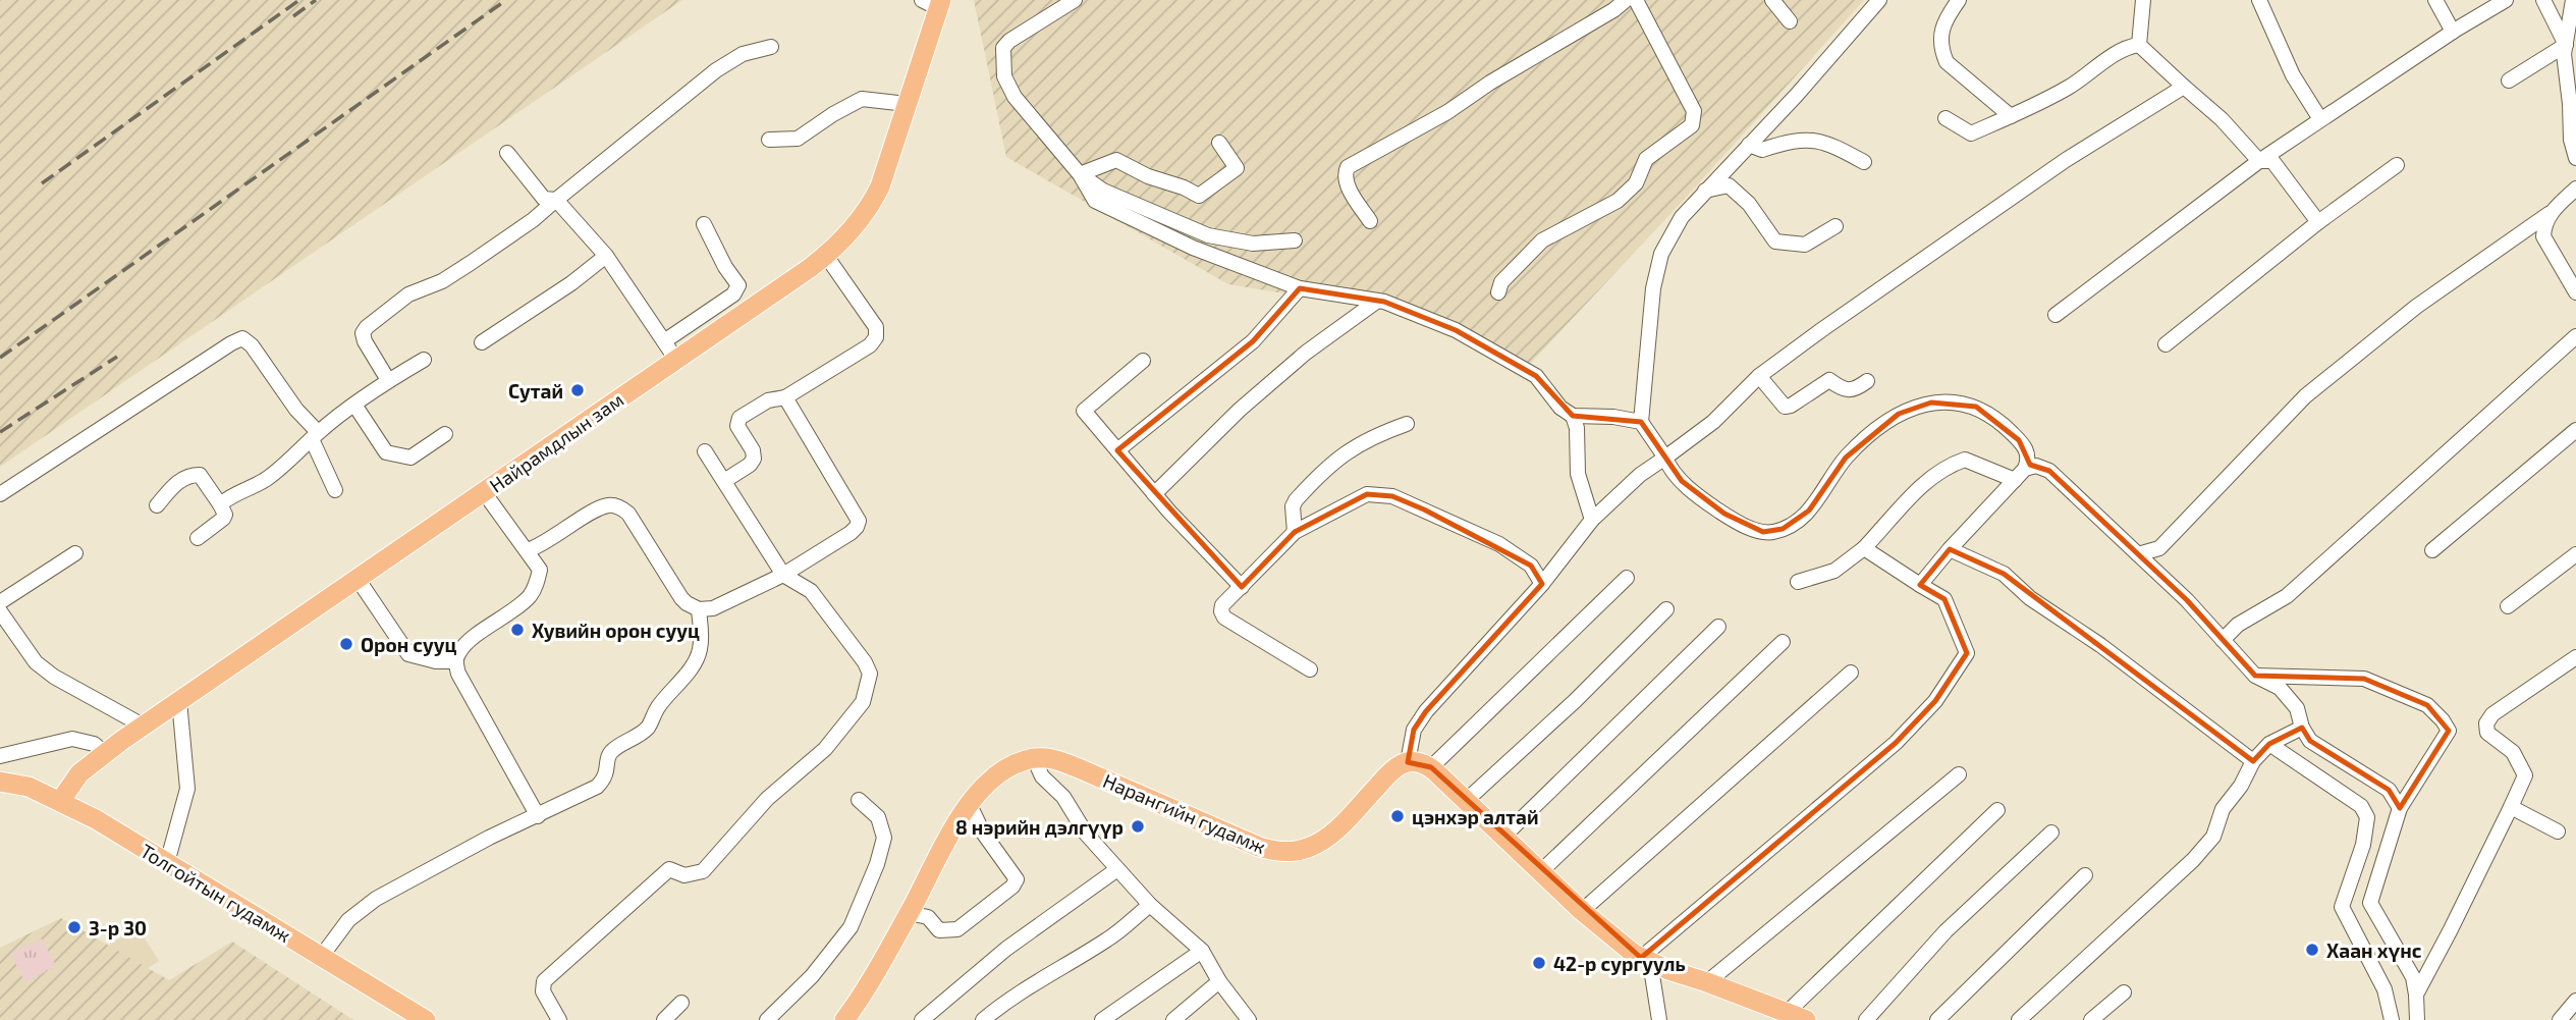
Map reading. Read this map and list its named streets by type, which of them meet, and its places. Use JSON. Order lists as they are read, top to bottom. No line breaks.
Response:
{"streets":{"main road":["Найрамдлын зам","Нарангийн гудамж","Толгойтын гудамж"]},"crossings":[["Найрамдлын зам","Толгойтын гудамж"]],"places":["Сутай","Хувийн орон сууц","Орон сууц","цэнхэр алтай","8 нэрийн дэлгүүр","3-р 30","Хаан хүнс","42-p сургууль"]}
